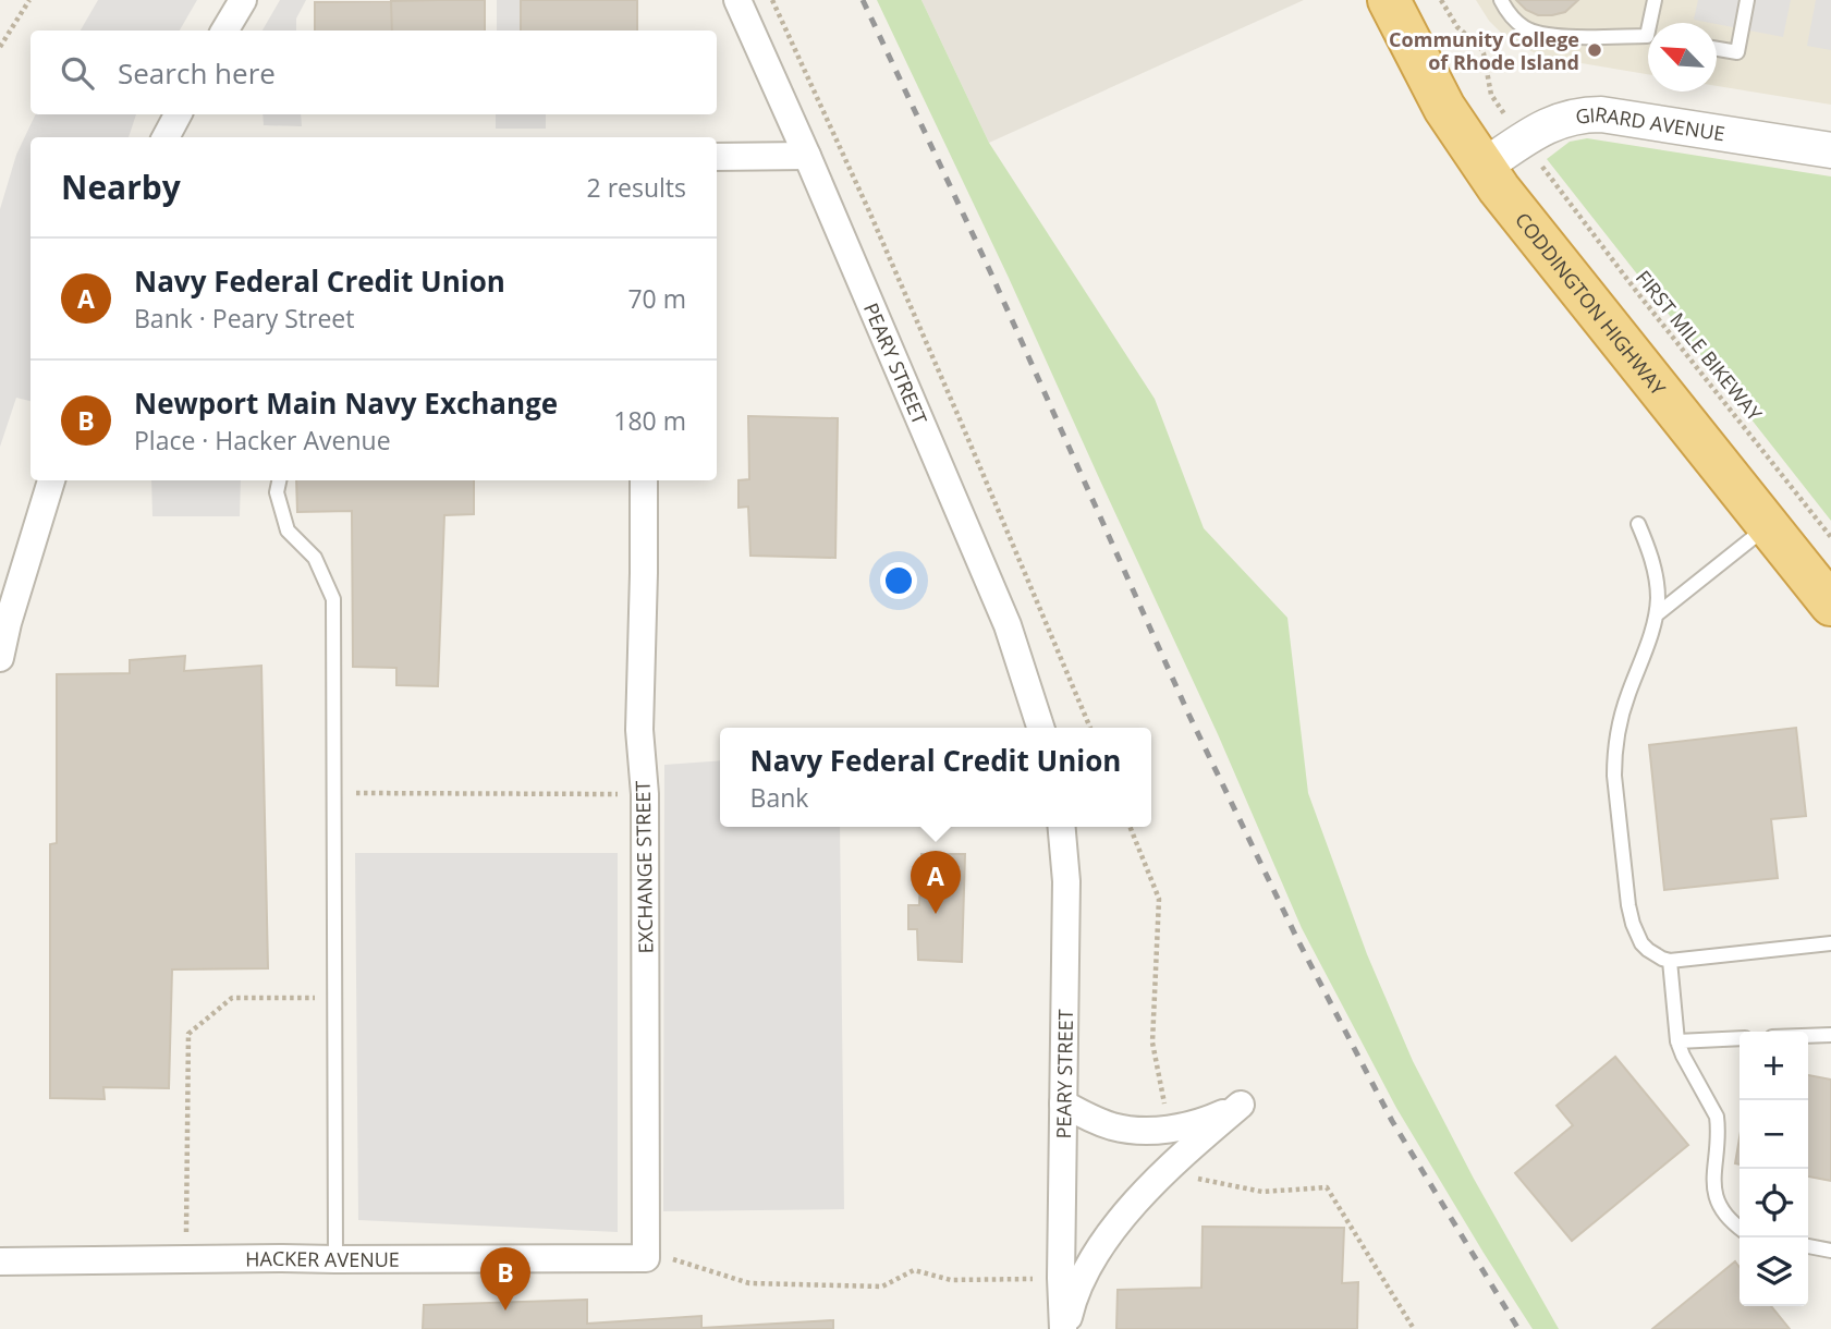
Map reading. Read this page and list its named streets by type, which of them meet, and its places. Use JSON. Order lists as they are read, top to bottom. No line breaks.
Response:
{"streets":{"highway":["CODDINGTON HIGHWAY"],"street":["GIRARD AVENUE","PEARY STREET","EXCHANGE STREET","HACKER AVENUE"],"path":["FIRST MILE BIKEWAY"]},"crossings":[["GIRARD AVENUE","CODDINGTON HIGHWAY"],["EXCHANGE STREET","HACKER AVENUE"]],"places":["Community College of Rhode Island"],"north":"top left","page":{"search":"Search here","heading":["Nearby","2 results"],"list":[{"mark":"A","name":"Navy Federal Credit Union","note":"Bank · Peary Street","value":"70 m"},{"mark":"B","name":"Newport Main Navy Exchange","note":"Place · Hacker Avenue","value":"180 m"}],"popup":["Navy Federal Credit Union","Bank"],"pins":["A","B"],"map_buttons":["+","−"]}}
